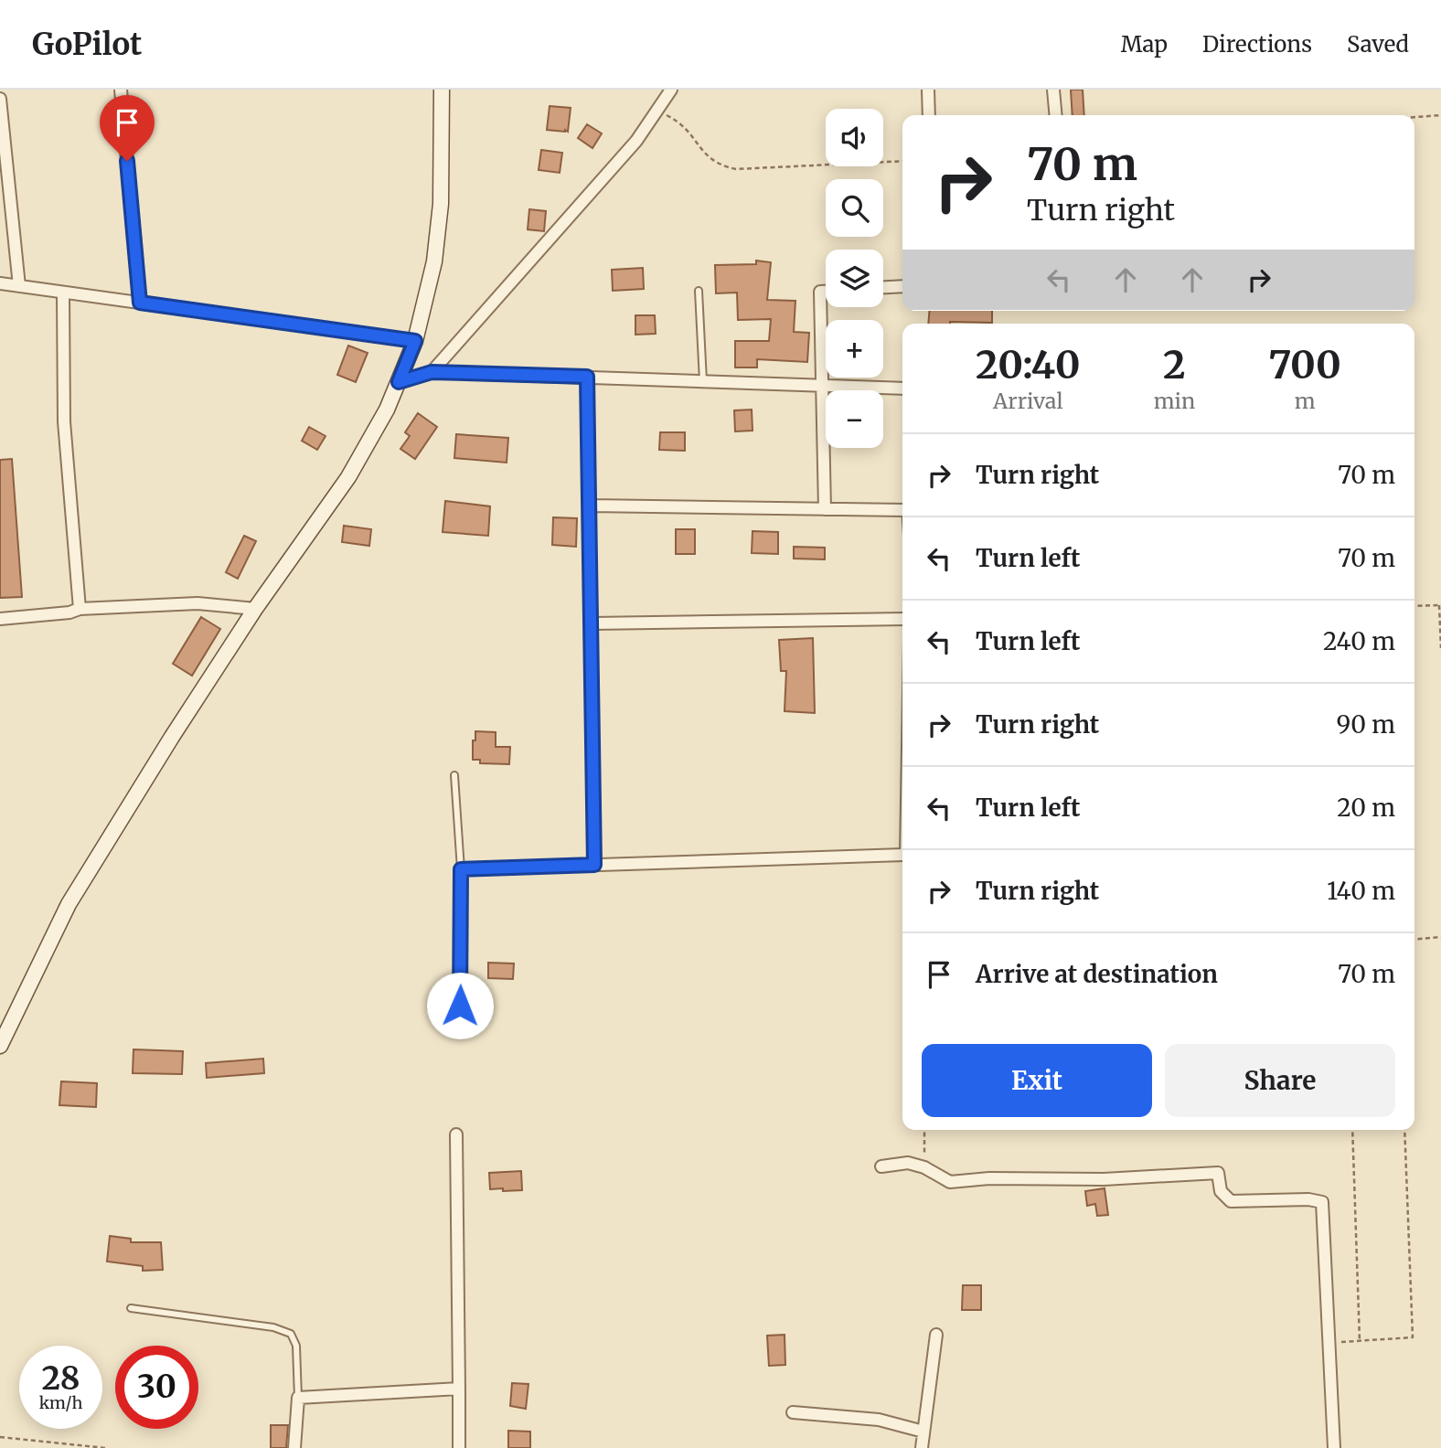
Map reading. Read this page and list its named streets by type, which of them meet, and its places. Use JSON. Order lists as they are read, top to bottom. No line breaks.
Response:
{"page":{"header":"GoPilot","nav":["Map","Directions","Saved"],"map_buttons":["+","−"],"turn":["70 m","Turn right"],"eta":["20:40","Arrival","2","min","700","m"],"list":[{"name":"Turn right","value":"70 m"},{"name":"Turn left","value":"70 m"},{"name":"Turn left","value":"240 m"},{"name":"Turn right","value":"90 m"},{"name":"Turn left","value":"20 m"},{"name":"Turn right","value":"140 m"},{"name":"Arrive at destination","value":"70 m"}],"buttons":["Exit","Share"],"speed":"28 km/h","limit":"30"}}
